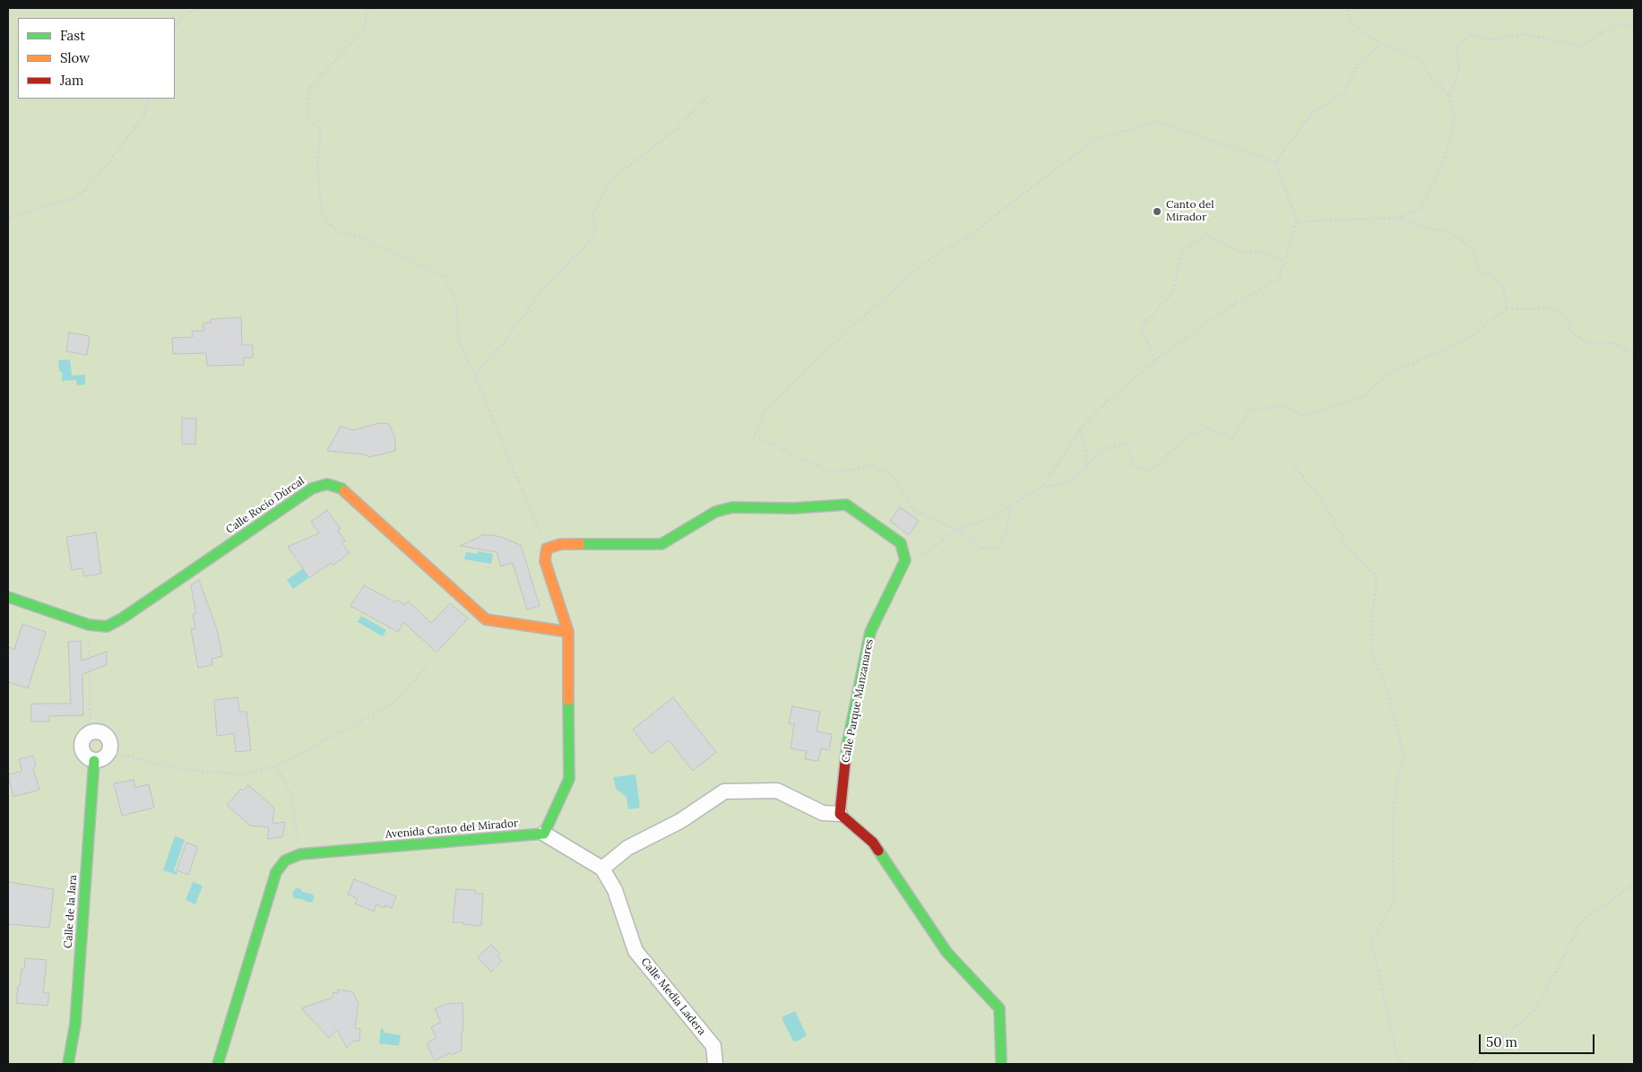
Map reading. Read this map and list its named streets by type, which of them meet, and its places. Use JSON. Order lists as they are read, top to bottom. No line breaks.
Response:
{"streets":{"street":["Calle Rocío Dúrcal","Calle Parque Manzanares","Avenida Canto del Mirador","Calle de la Jara","Calle Media Ladera"]},"crossings":[["Avenida Canto del Mirador","Calle Media Ladera"]],"places":["Canto del Mirador"],"legend":["Fast","Slow","Jam"],"scale_bar":"50 m"}
